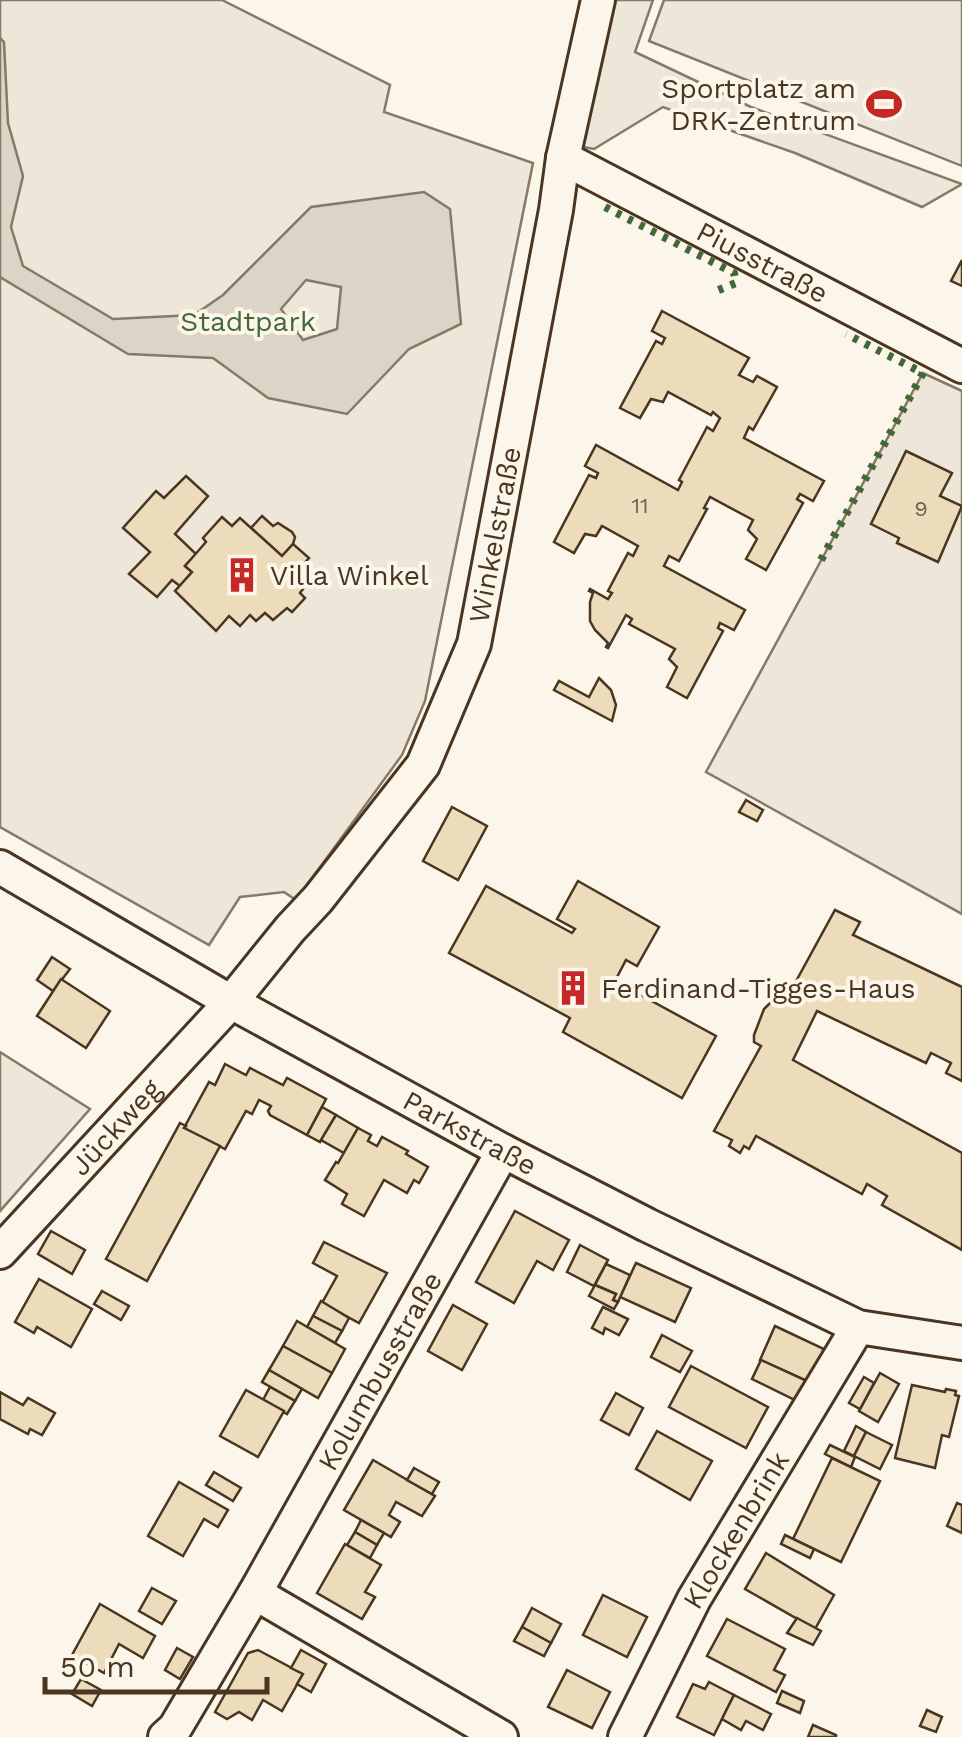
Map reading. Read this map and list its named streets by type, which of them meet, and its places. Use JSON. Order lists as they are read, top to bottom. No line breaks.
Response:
{"streets":{"street":["Piusstraße","Winkelstraße","Jückweg","Parkstraße","Kolumbusstraße","Klockenbrink"]},"crossings":[["Piusstraße","Winkelstraße"],["Winkelstraße","Jückweg"],["Winkelstraße","Parkstraße"],["Jückweg","Parkstraße"],["Parkstraße","Kolumbusstraße"],["Parkstraße","Klockenbrink"]],"parks":["Stadtpark"],"places":{"sports":["Sportplatz am DRK-Zentrum"],"building":["Villa Winkel","Ferdinand-Tigges-Haus"]},"house_numbers":["11","9"],"scale_bar":"50 m"}
